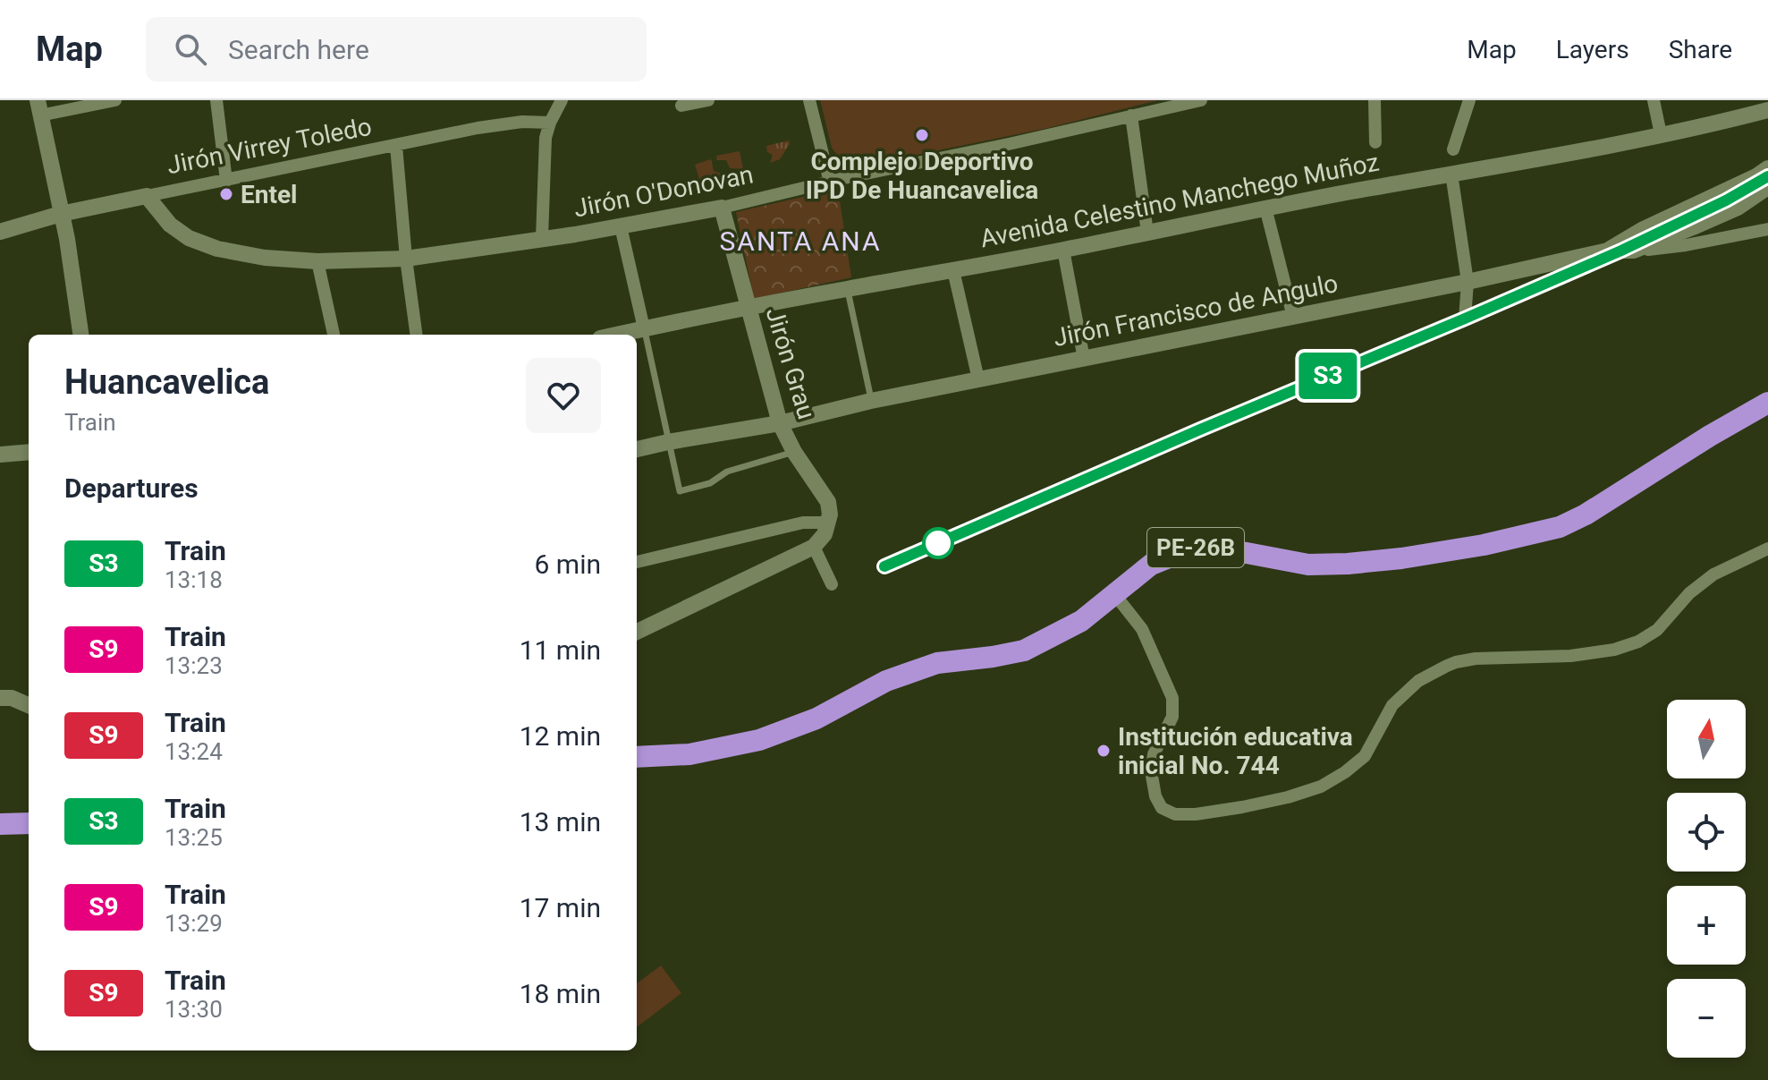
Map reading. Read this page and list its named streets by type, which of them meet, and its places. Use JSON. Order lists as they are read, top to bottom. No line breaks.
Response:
{"streets":{"highway":["PE-26B"],"main road":["Jirón Virrey Toledo","Jirón O'Donovan","Avenida Celestino Manchego Muñoz","Jirón Francisco de Angulo","Jirón Grau"]},"crossings":[["Jirón Virrey Toledo","Jirón O'Donovan"],["Jirón O'Donovan","Jirón Grau"],["Avenida Celestino Manchego Muñoz","Jirón Grau"],["Jirón Francisco de Angulo","Jirón Grau"]],"districts":["SANTA ANA"],"places":["Complejo Deportivo IPD De Huancavelica","Entel","Institución educativa inicial No. 744"],"north":"top","page":{"header":"Map","search":"Search here","nav":["Map","Layers","Share"],"on_map":"S3","heading":[["Huancavelica","Train"],"Departures"],"list":[{"mark":"S3","name":"Train","note":"13:18","value":"6 min"},{"mark":"S9","name":"Train","note":"13:23","value":"11 min"},{"mark":"S9","name":"Train","note":"13:24","value":"12 min"},{"mark":"S3","name":"Train","note":"13:25","value":"13 min"},{"mark":"S9","name":"Train","note":"13:29","value":"17 min"},{"mark":"S9","name":"Train","note":"13:30","value":"18 min"}],"map_buttons":["+","−"]}}
